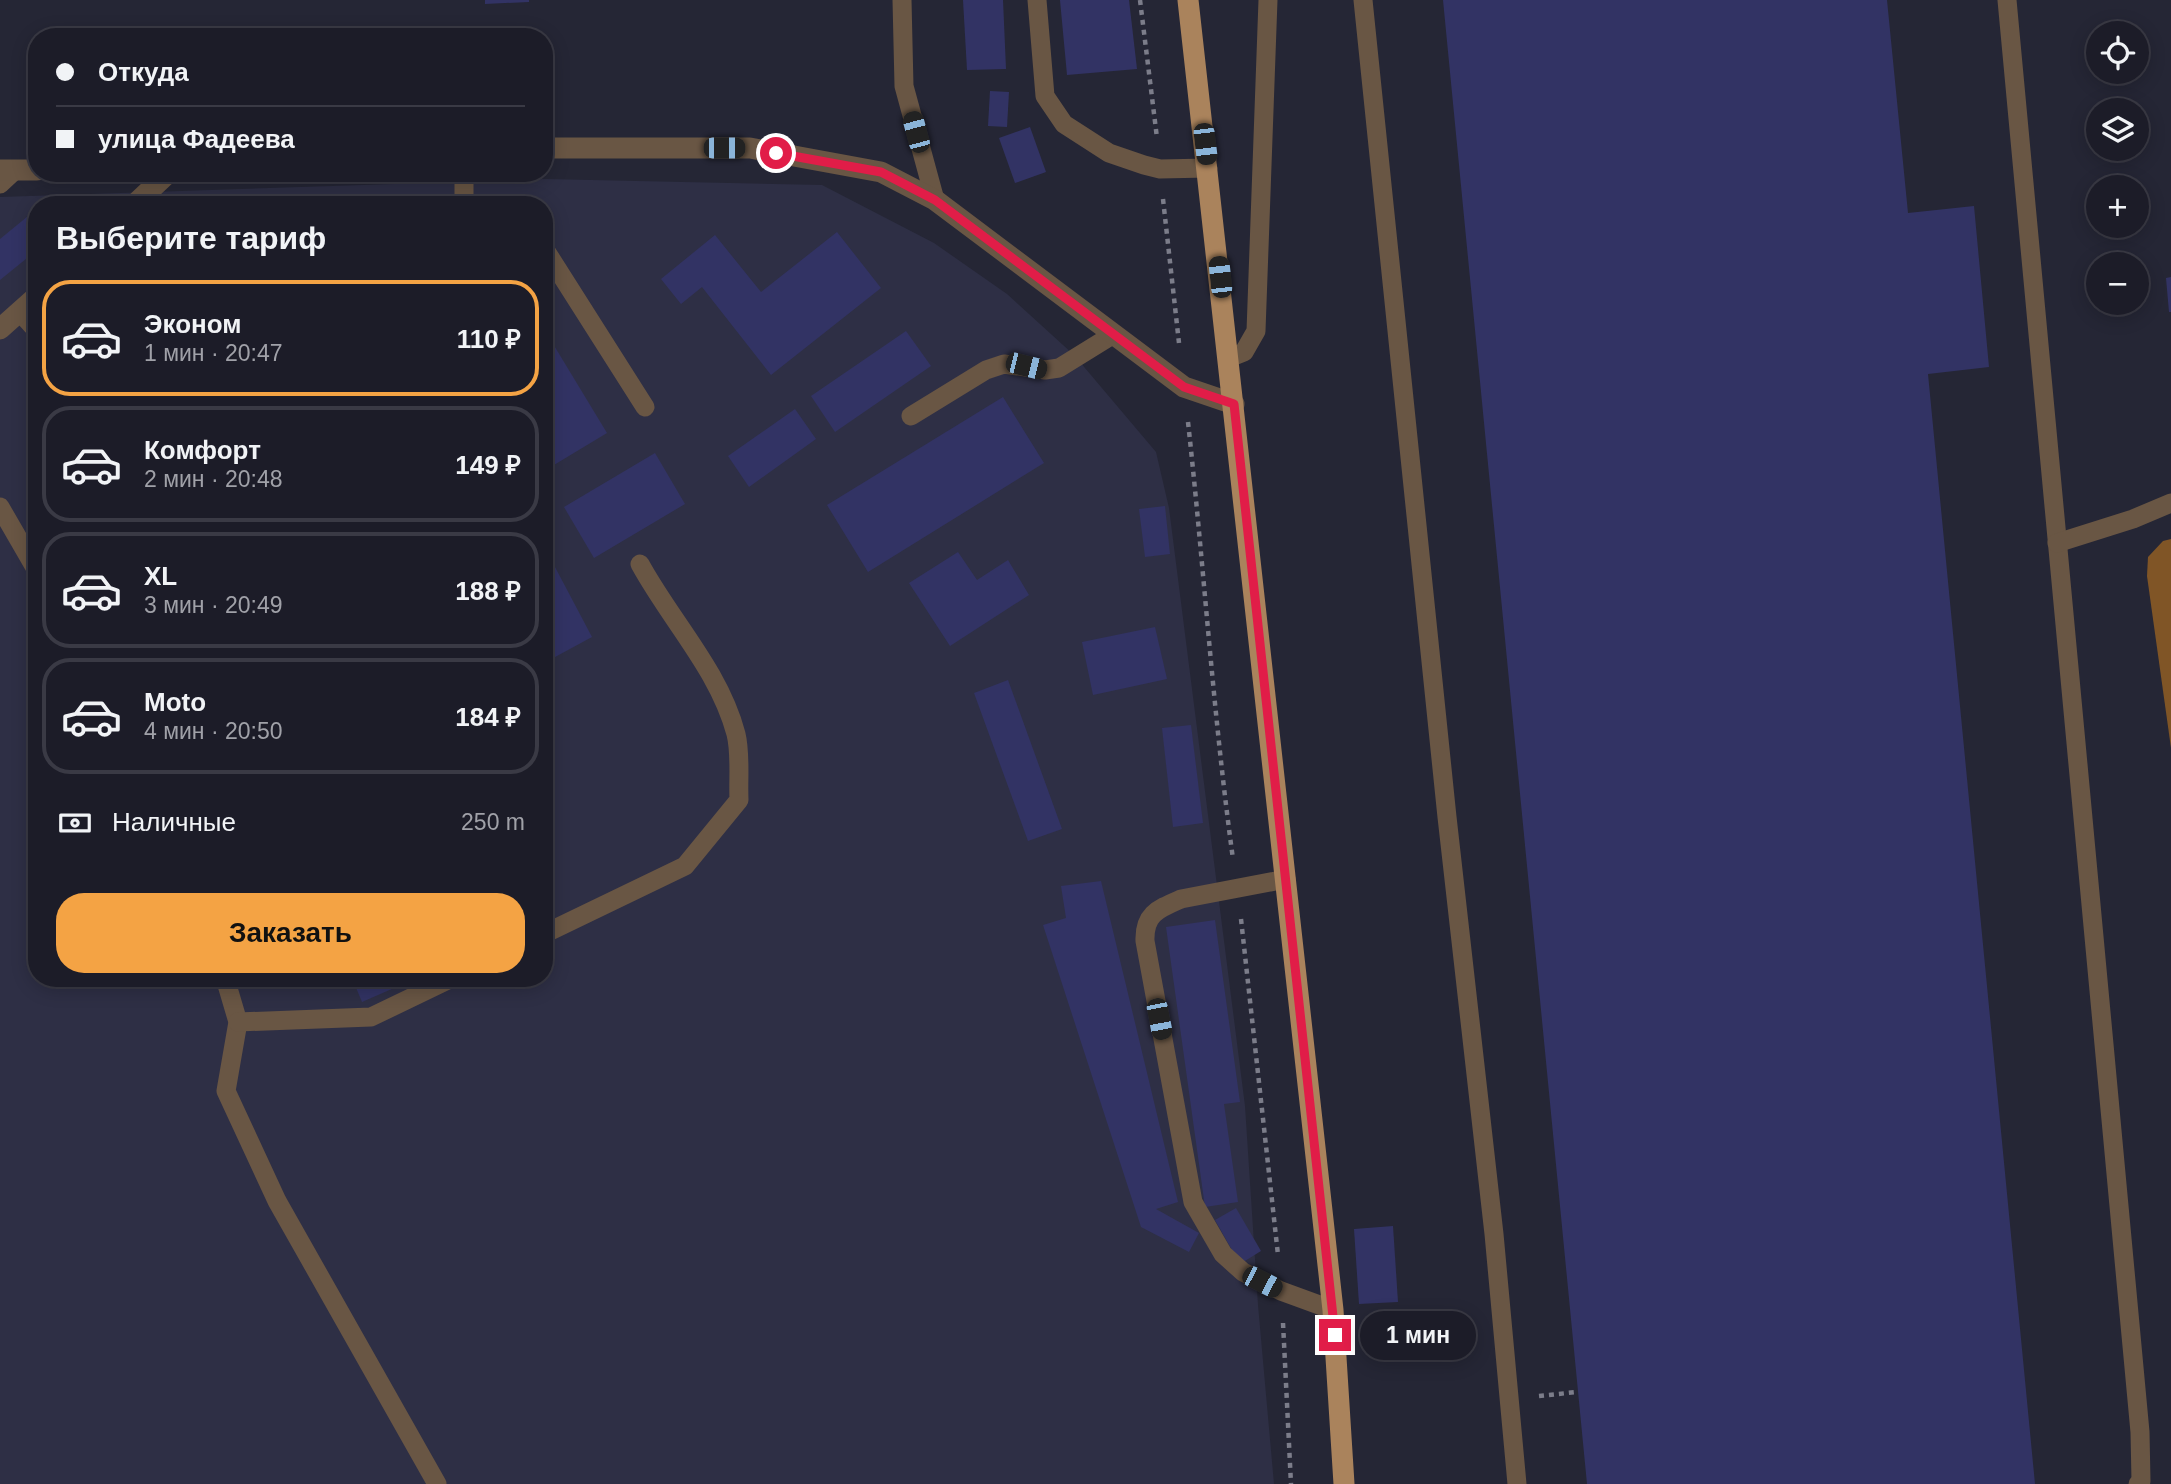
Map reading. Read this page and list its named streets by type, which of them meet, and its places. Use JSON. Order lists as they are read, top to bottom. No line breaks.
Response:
{"page":{"map_buttons":["+","−"],"banner":["Откуда","улица Фадеева"],"heading":"Выберите тариф","list":[{"name":"Эконом","note":"1 мин · 20:47","value":"110 ₽"},{"name":"Комфорт","note":"2 мин · 20:48","value":"149 ₽"},{"name":"XL","note":"3 мин · 20:49","value":"188 ₽"},{"name":"Moto","note":"4 мин · 20:50","value":"184 ₽"}],"pay":["Наличные","250 m"],"buttons":"Заказать","bubble":"1 мин"}}
